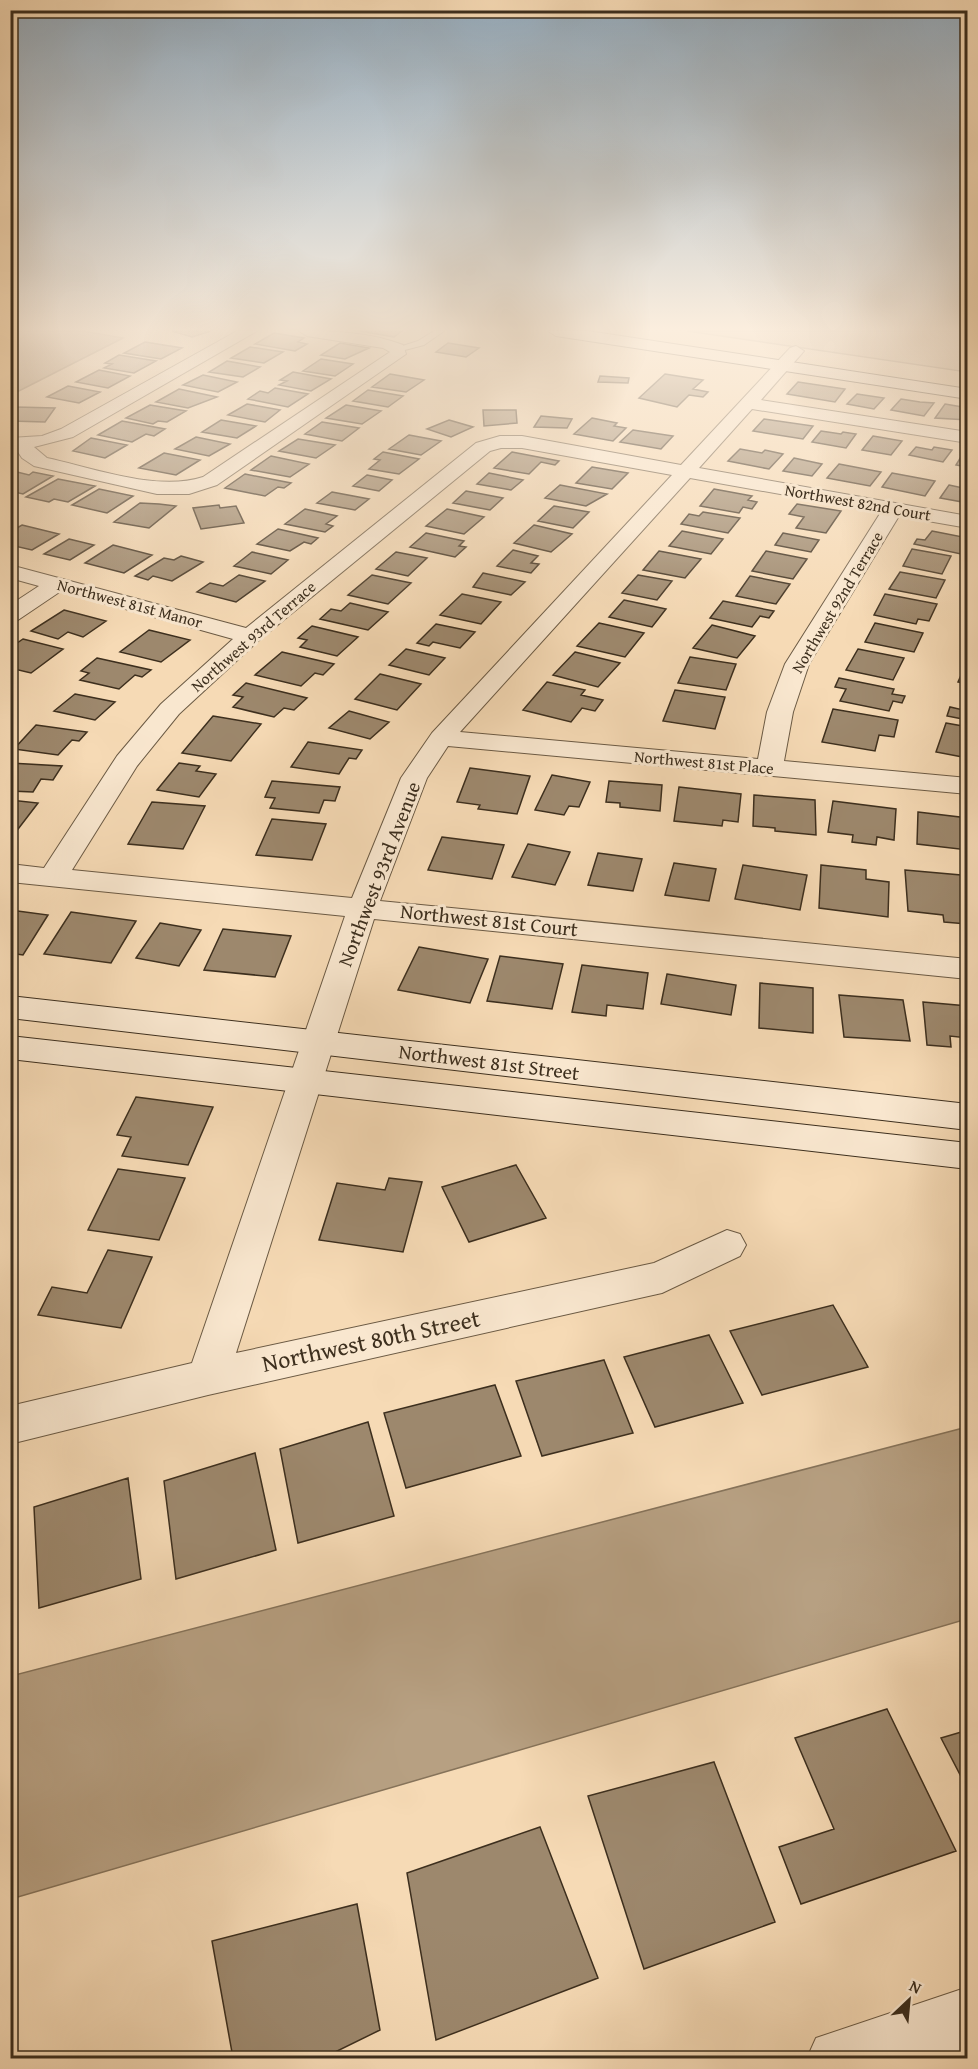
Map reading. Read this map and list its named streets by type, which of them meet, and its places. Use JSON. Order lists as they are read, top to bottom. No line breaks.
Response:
{"streets":{"street":["Northwest 82nd Court","Northwest 92nd Terrace","Northwest 81st Manor","Northwest 93rd Terrace","Northwest 81st Place","Northwest 93rd Avenue","Northwest 81st Court","Northwest 81st Street","Northwest 80th Street"]},"crossings":[["Northwest 82nd Court","Northwest 92nd Terrace"],["Northwest 82nd Court","Northwest 93rd Terrace"],["Northwest 82nd Court","Northwest 93rd Avenue"],["Northwest 92nd Terrace","Northwest 81st Place"],["Northwest 81st Manor","Northwest 93rd Terrace"],["Northwest 93rd Terrace","Northwest 81st Court"],["Northwest 81st Place","Northwest 93rd Avenue"],["Northwest 93rd Avenue","Northwest 81st Court"],["Northwest 93rd Avenue","Northwest 81st Street"],["Northwest 93rd Avenue","Northwest 80th Street"]],"north":"top right"}
